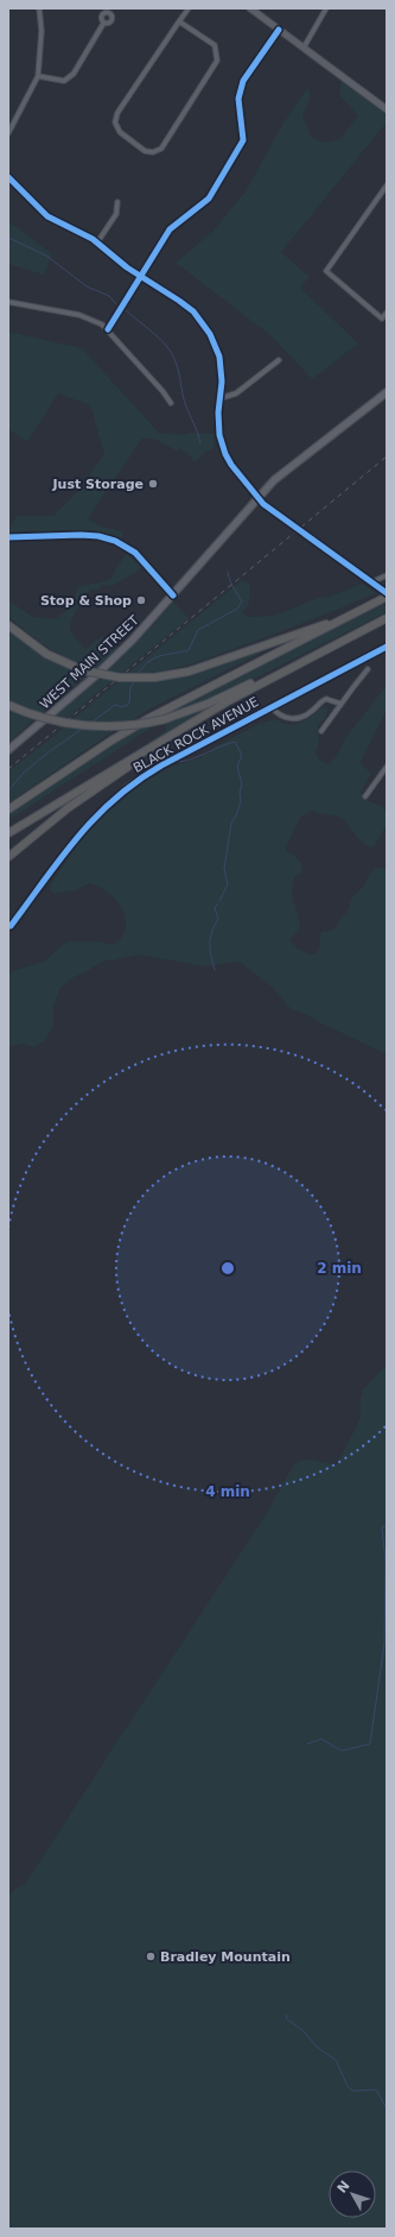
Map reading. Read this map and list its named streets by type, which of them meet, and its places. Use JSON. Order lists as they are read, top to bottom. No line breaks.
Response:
{"streets":{"main road":["WEST MAIN STREET"],"street":["BLACK ROCK AVENUE"]},"places":["Just Storage","Stop & Shop","Bradley Mountain"],"north":"top left","rings":["2 min","4 min"]}
